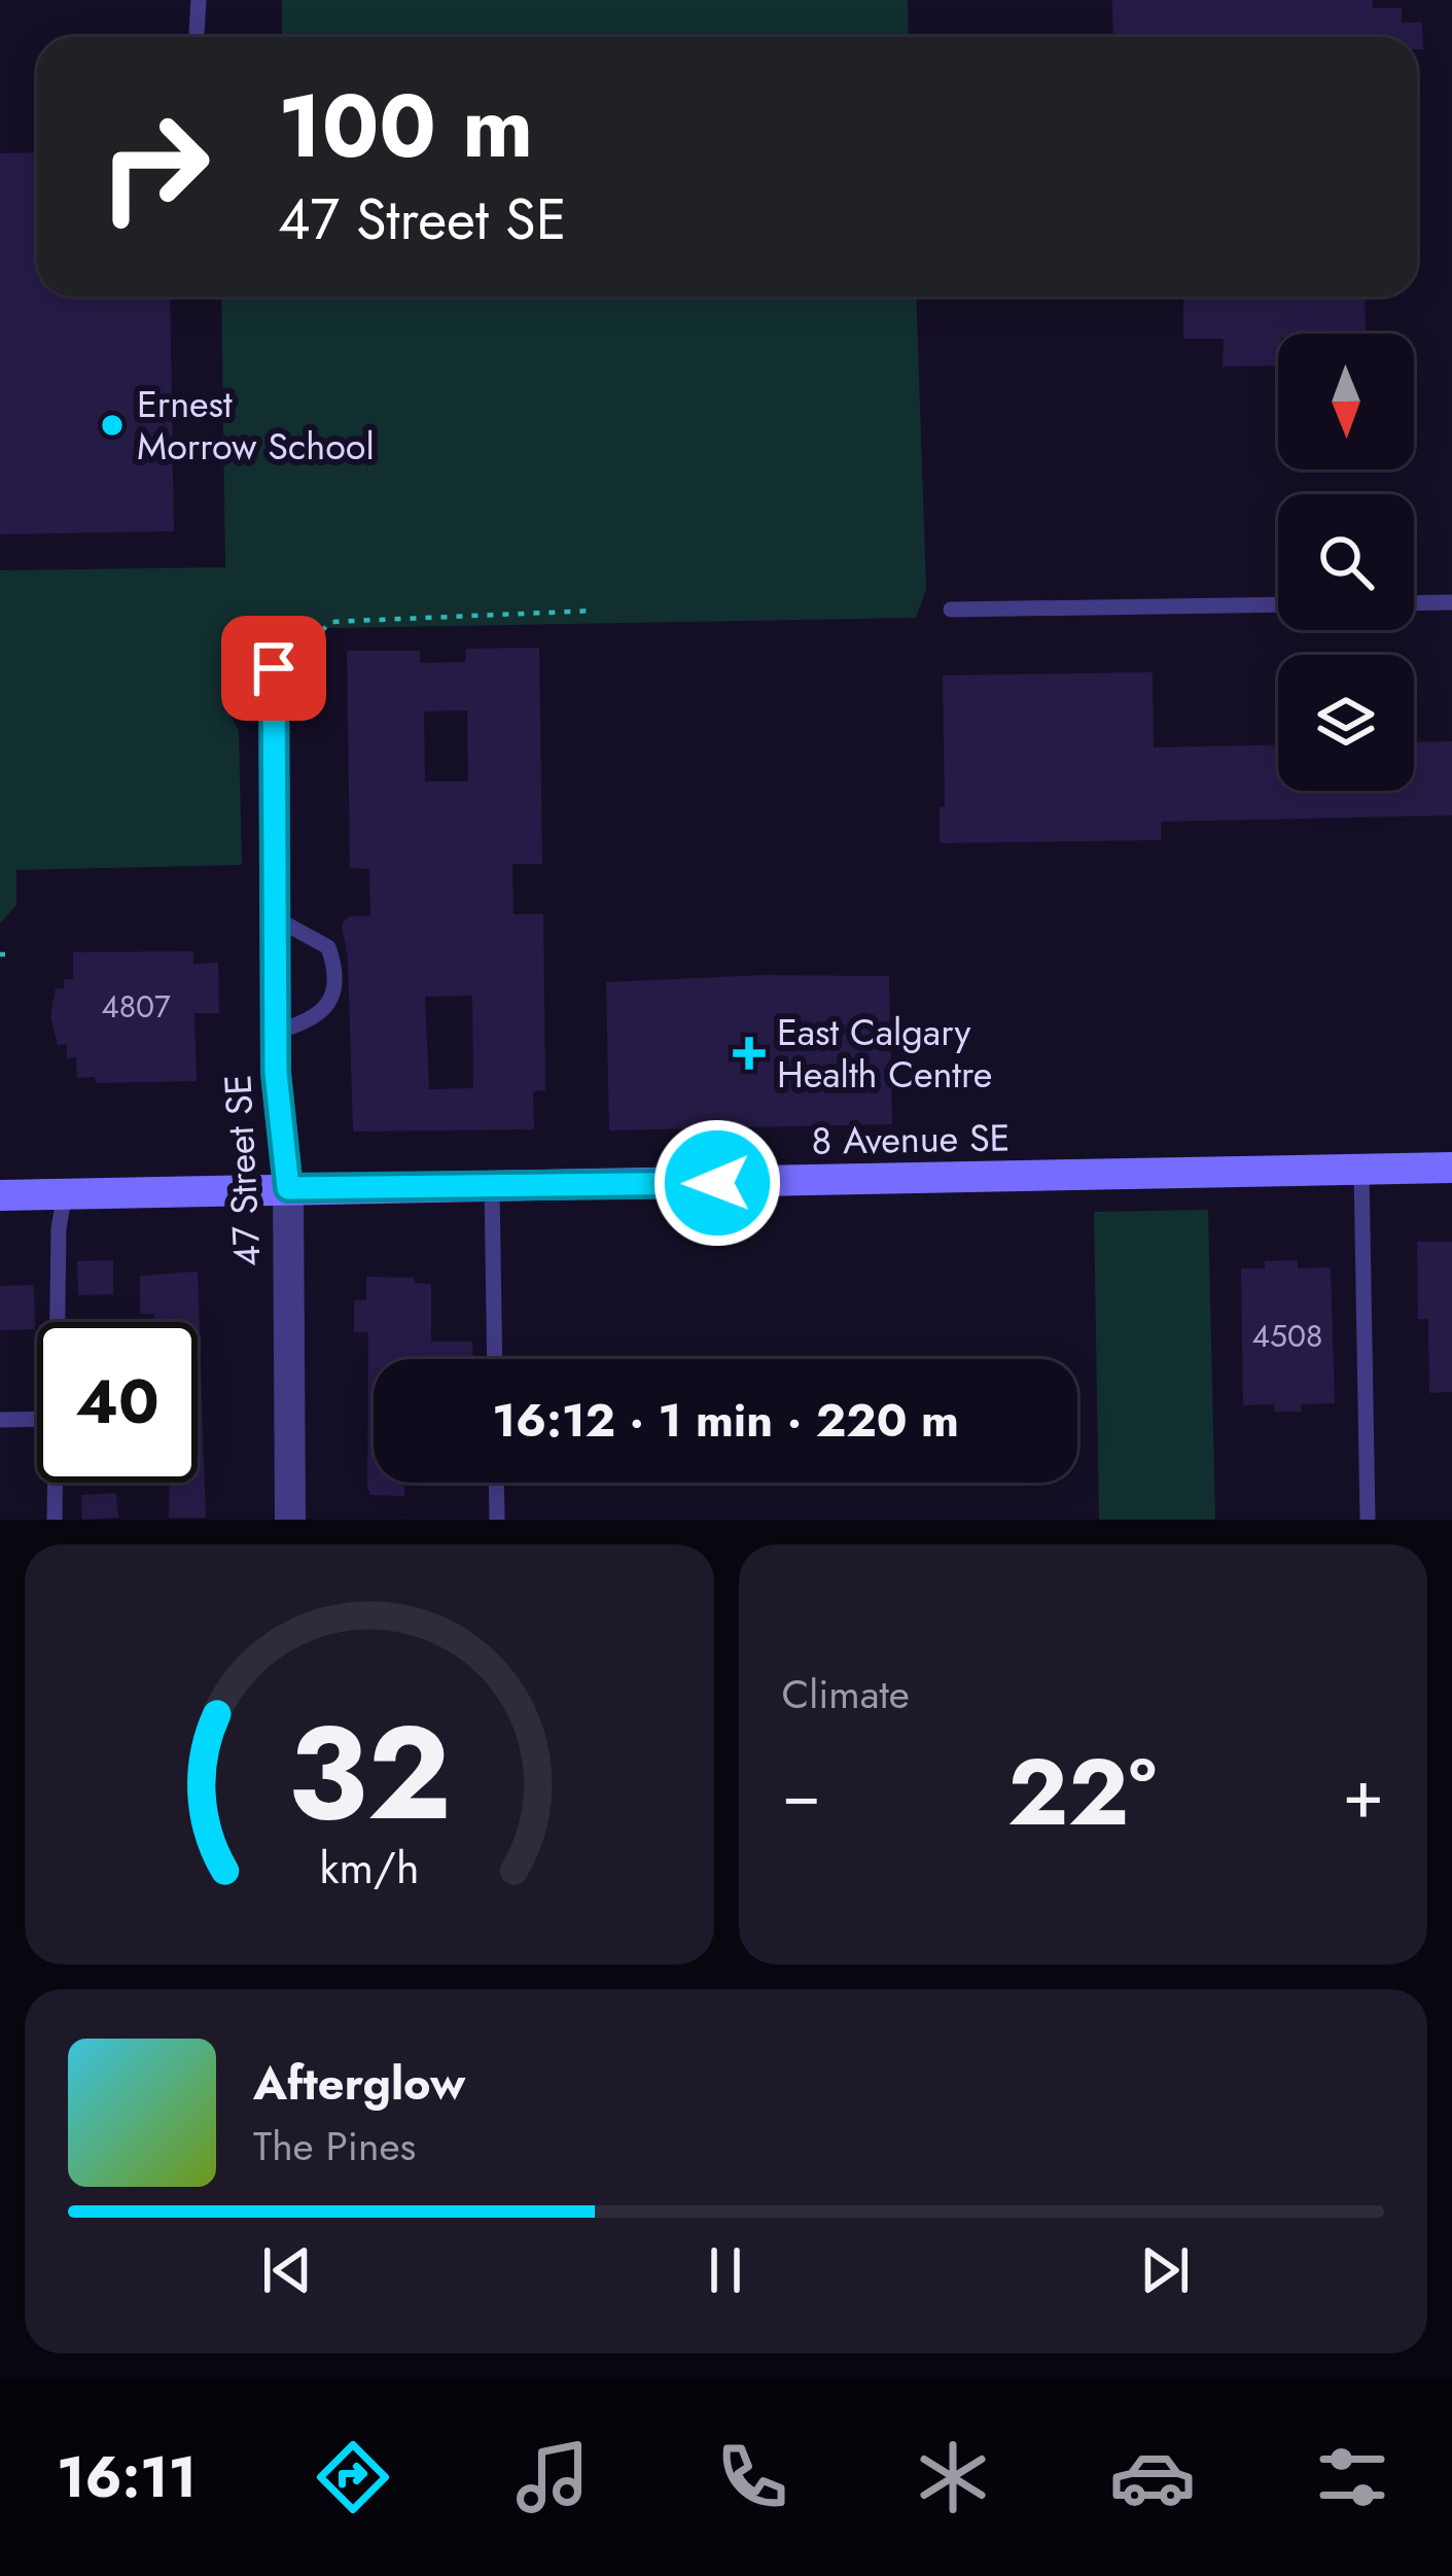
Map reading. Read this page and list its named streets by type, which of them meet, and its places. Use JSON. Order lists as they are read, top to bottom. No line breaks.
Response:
{"streets":{"street":["8 Avenue SE","47 Street SE"]},"crossings":[["8 Avenue SE","47 Street SE"]],"places":{"other":["Ernest Morrow School"],"health":["East Calgary Health Centre"]},"house_numbers":["4807","4508"],"north":"bottom","page":{"turn":["100 m","47 Street SE"],"limit":"40","trip":"16:12 · 1 min · 220 m","tile":"Climate","heat":["−","22°","+"],"song":["Afterglow","The Pines"],"tabs":"16:11","gauge":["32","km/h"]}}
